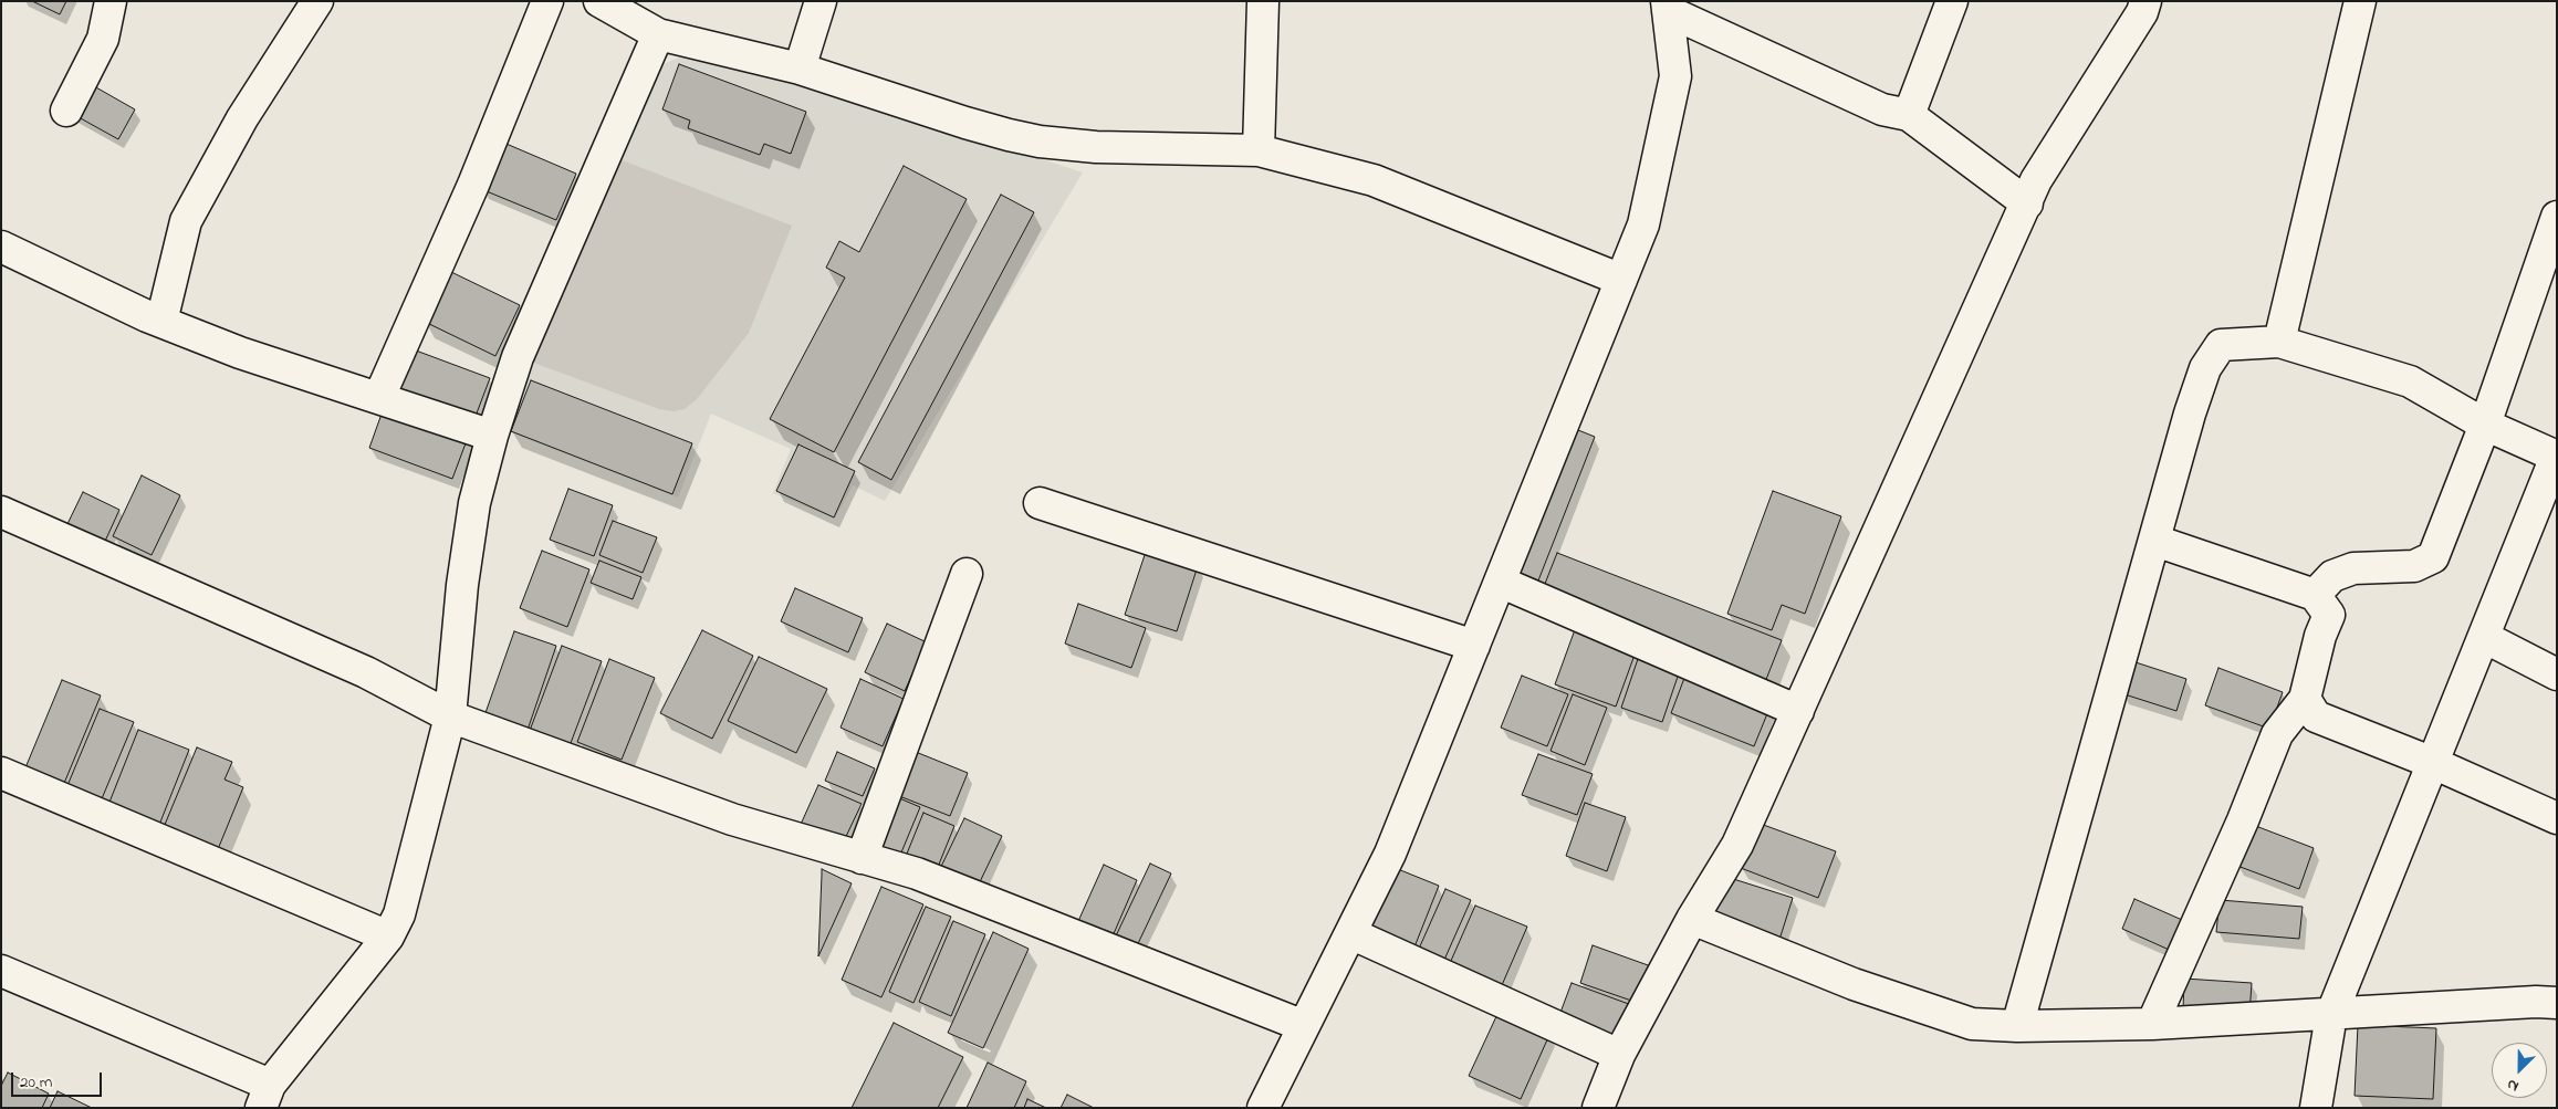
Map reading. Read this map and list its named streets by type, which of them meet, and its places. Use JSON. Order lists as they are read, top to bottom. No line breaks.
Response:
{"scale_bar":"20 m","north":"bottom left"}
